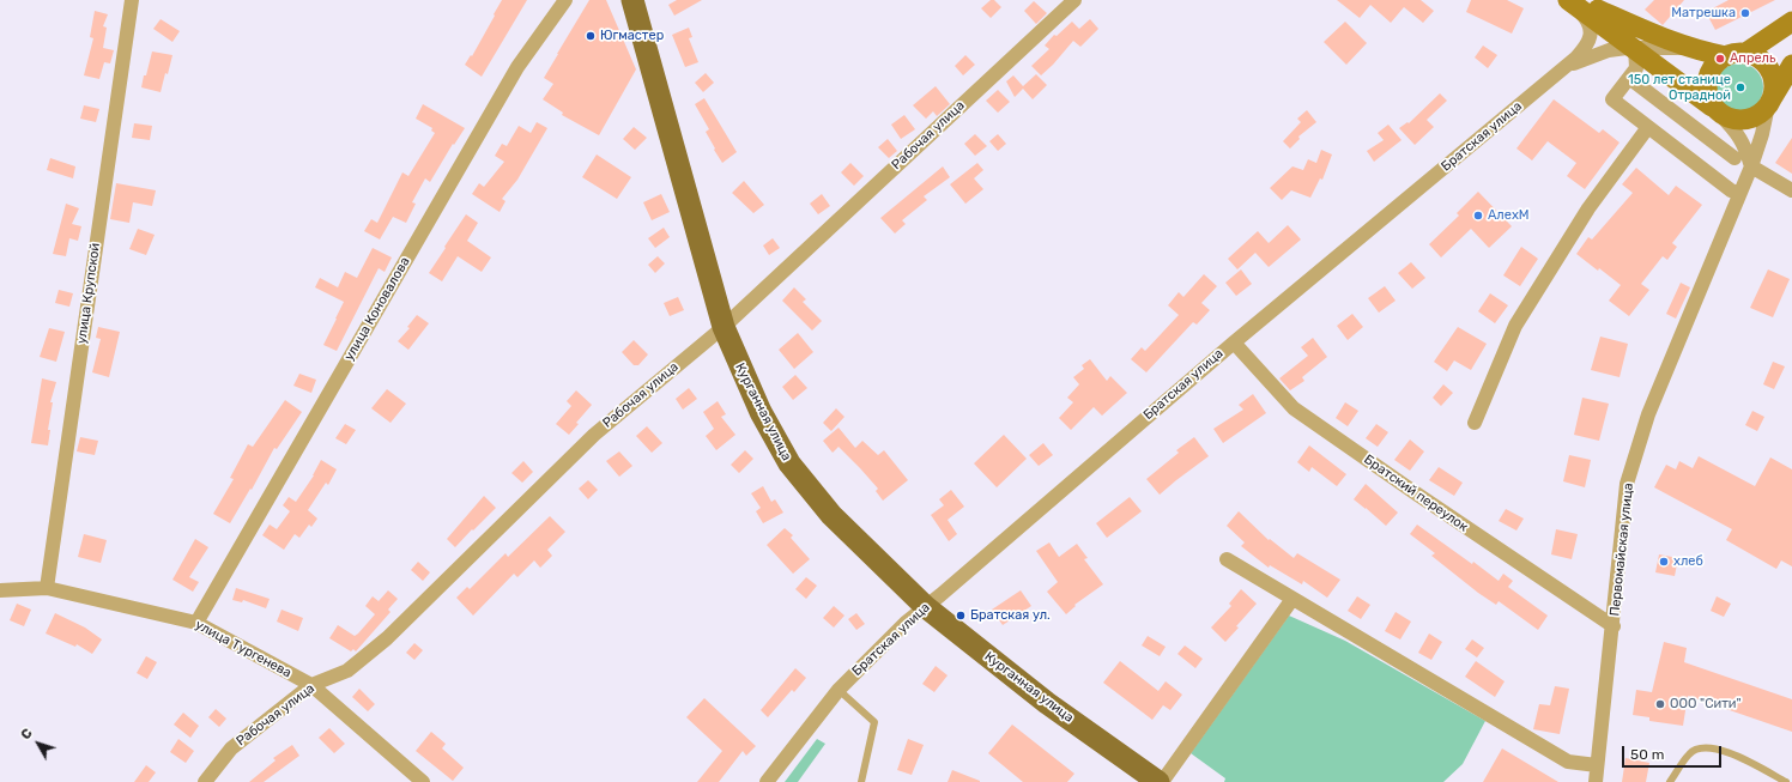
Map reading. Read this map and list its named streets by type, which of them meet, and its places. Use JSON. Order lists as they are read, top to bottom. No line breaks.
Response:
{"streets":{"main road":["Курганная улица"],"street":["Рабочая улица","Братская улица","улица Крупской","улица Коновалова","Братский переулок","Первомайская улица","улица Тургенева"]},"crossings":[["Рабочая улица","Курганная улица"],["Рабочая улица","улица Тургенева"],["Братская улица","Курганная улица"],["Братская улица","Братский переулок"],["улица Крупской","улица Тургенева"],["улица Коновалова","улица Тургенева"],["Братский переулок","Первомайская улица"]],"places":["Матрешка","Югмастер","Апрель","150 лет станице Отрадной","АлехМ","хлеб","Братская ул.","ООО \"Сити\""],"scale_bar":"50 m","north":"top left"}
